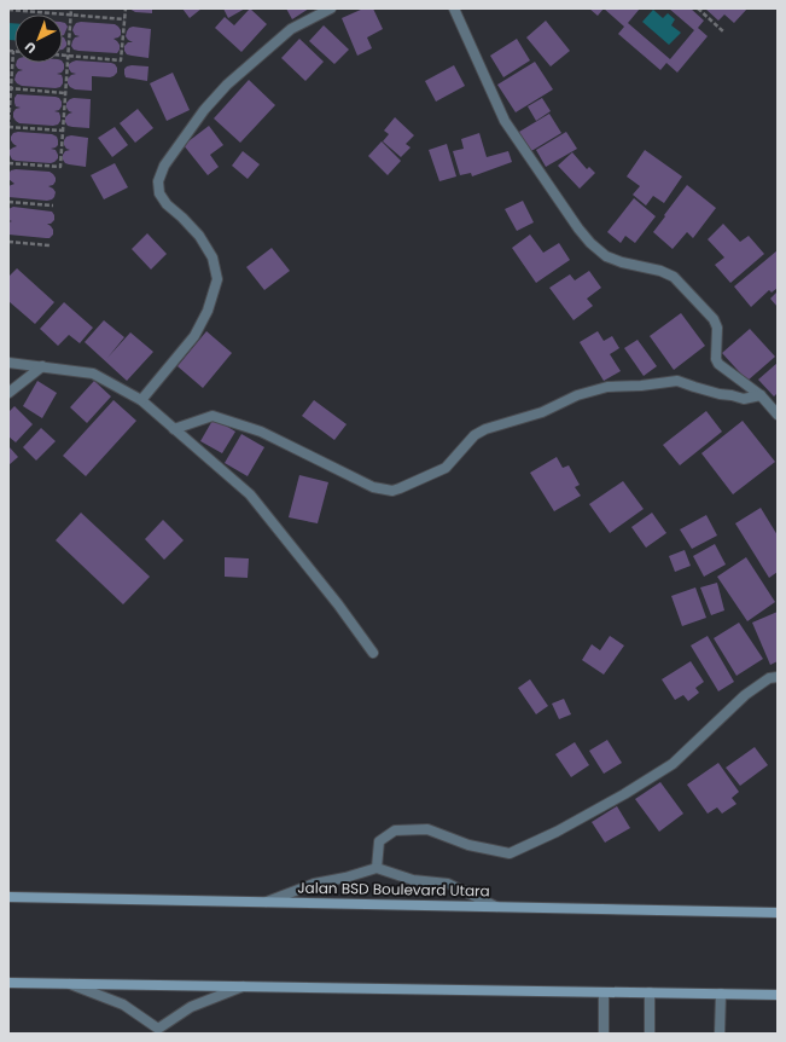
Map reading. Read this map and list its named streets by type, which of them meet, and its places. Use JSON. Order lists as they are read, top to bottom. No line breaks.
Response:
{"streets":{"main road":["Jalan BSD Boulevard Utara"]},"north":"bottom left"}
